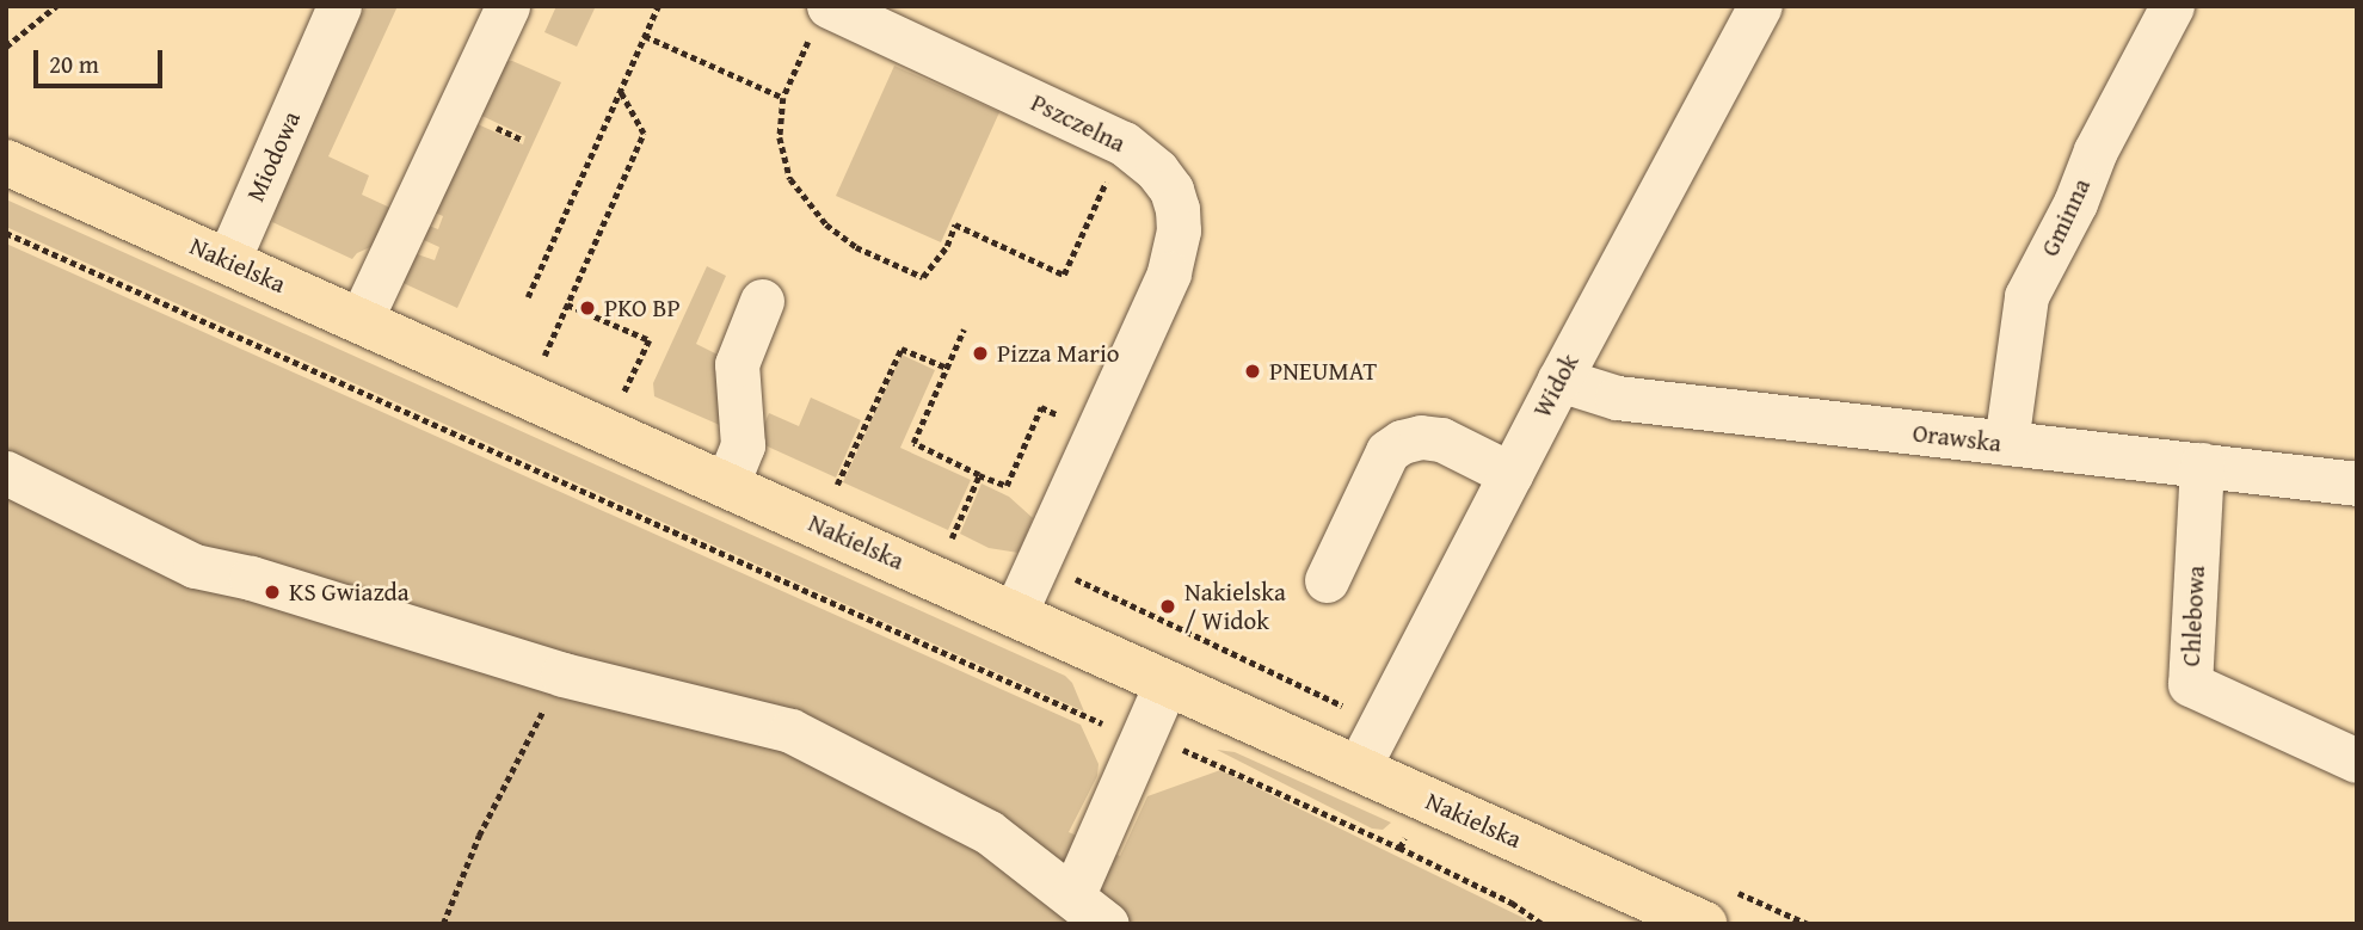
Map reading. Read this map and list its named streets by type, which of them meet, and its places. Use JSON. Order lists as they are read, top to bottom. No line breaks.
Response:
{"streets":{"main road":["Nakielska"],"street":["Pszczelna","Miodowa","Gminna","Widok","Orawska","Chlebowa"]},"crossings":[["Pszczelna","Nakielska"],["Miodowa","Nakielska"],["Gminna","Orawska"],["Nakielska","Widok"],["Widok","Orawska"],["Orawska","Chlebowa"]],"places":["PKO BP","Pizza Mario","PNEUMAT","KS Gwiazda","Nakielska / Widok"],"scale_bar":"20 m"}
